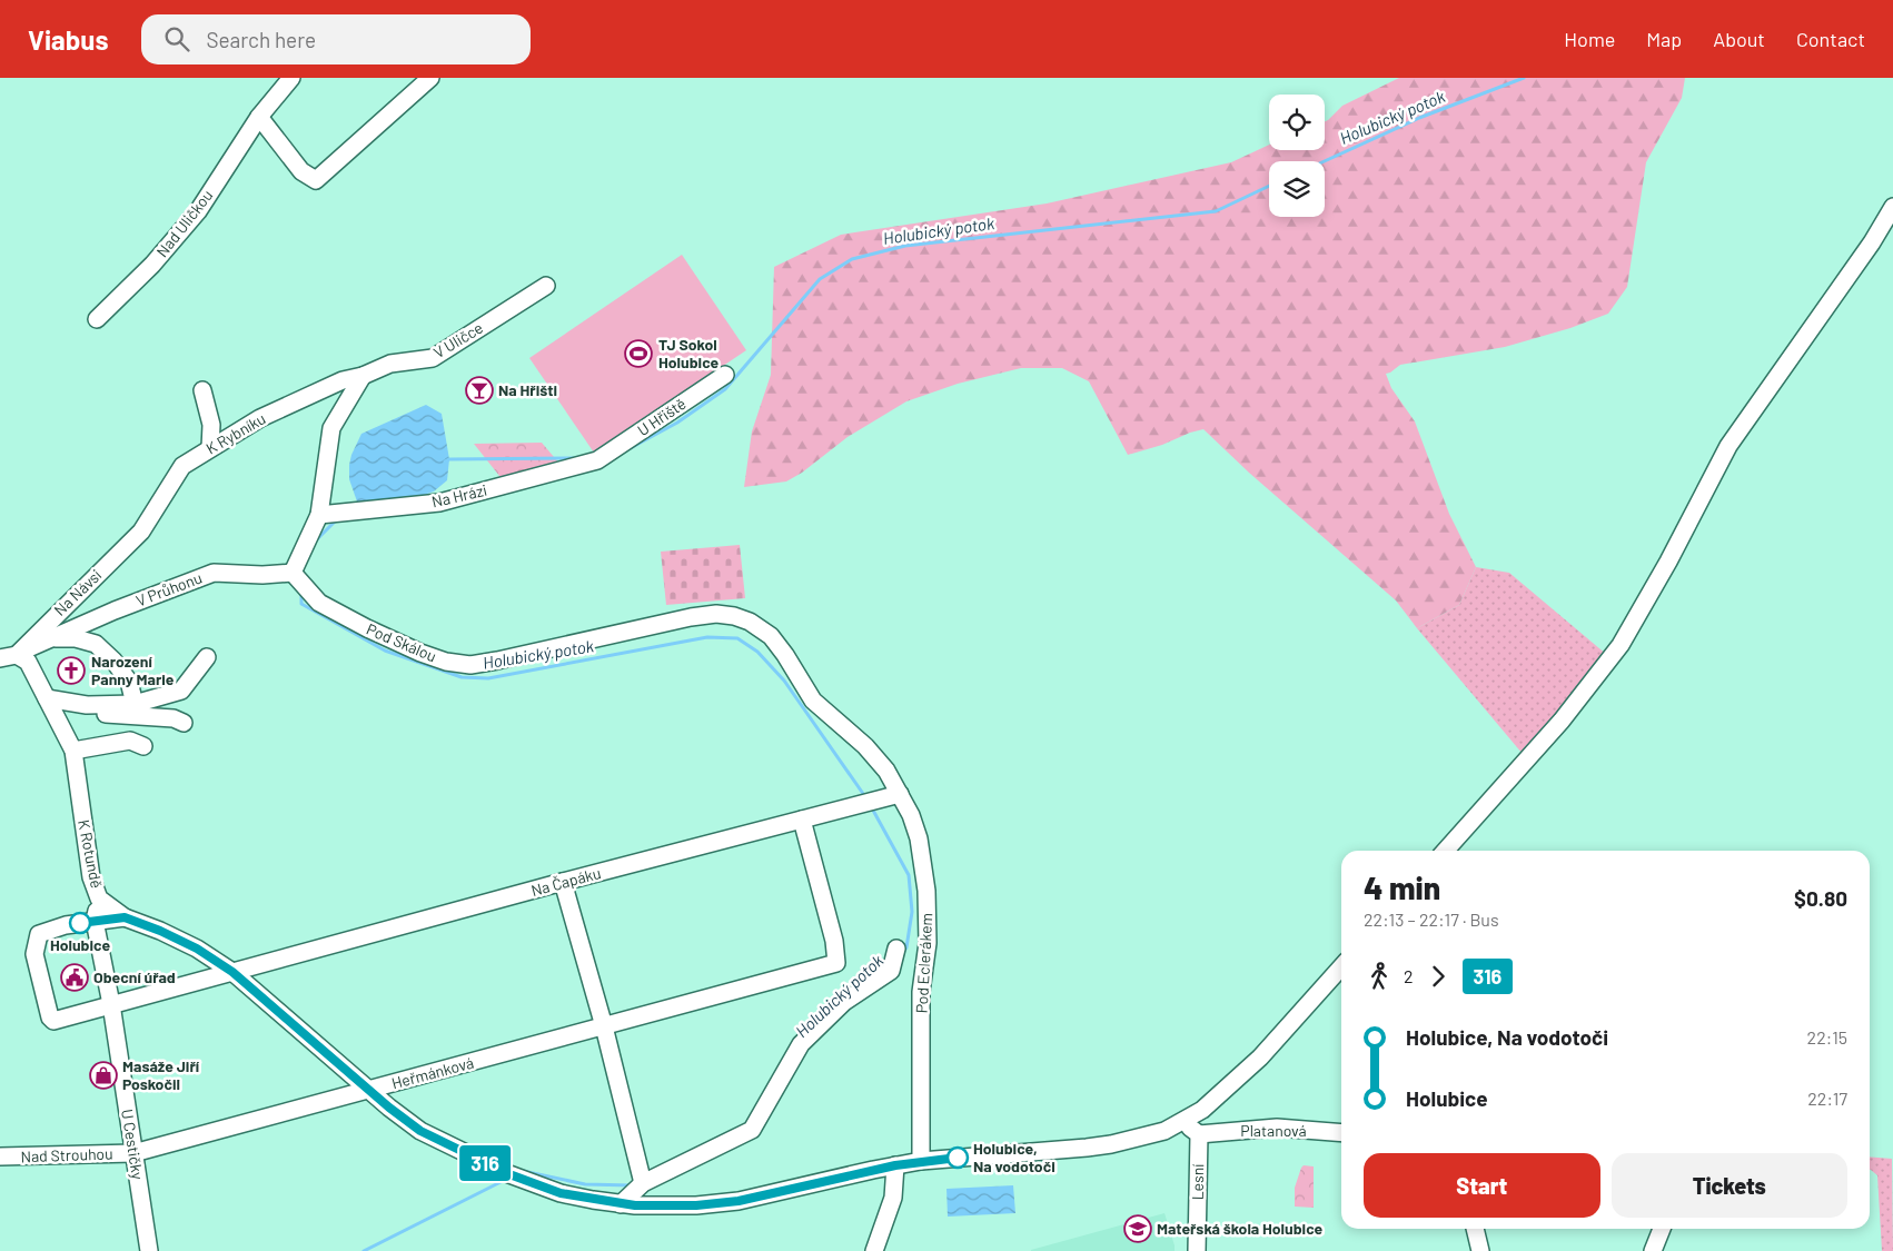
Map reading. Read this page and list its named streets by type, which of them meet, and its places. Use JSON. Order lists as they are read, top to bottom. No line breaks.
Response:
{"streets":{"street":["Nad Uličkou","V Uličce","U Hřiště","K Rybníku","Na Hrázi","V Průhonu","Na Návsi","Pod Skálou","K Rotundě","Na Čapáku","Pod Eclerákem","Heřmánková","Platanová","U Cestičky","Nad Strouhou","Lesní"]},"crossings":[["V Uličce","K Rybníku"],["U Hřiště","Na Hrázi"],["K Rybníku","Na Návsi"],["V Průhonu","Na Návsi"],["V Průhonu","Pod Skálou"],["Pod Skálou","Pod Eclerákem"],["K Rotundě","Na Čapáku"],["K Rotundě","Pod Eclerákem"],["K Rotundě","Heřmánková"],["Na Čapáku","Pod Eclerákem"],["Na Čapáku","Heřmánková"],["Na Čapáku","U Cestičky"],["Heřmánková","U Cestičky"],["Heřmánková","Nad Strouhou"],["Platanová","Lesní"],["U Cestičky","Nad Strouhou"]],"water":["Holubický potok"],"places":{"sports":["TJ Sokol Holubice"],"bar":["Na Hřišti"],"church":["Narození Panny Marie"],"other":["Holubice","Holubice, Na vodotoči"],"public building":["Obecní úřad"],"shop":["Masáže Jiří Poskočil"],"school or university":["Mateřská škola Holubice"]},"lines":["bus line 316"],"page":{"header":"Viabus","search":"Search here","nav":["Home","Map","About","Contact"],"on_map":"316","heading":["4 min","22:13 – 22:17 · Bus","$0.80"],"legs":["2","316"],"list":[{"name":"Holubice, Na vodotoči","value":"22:15"},{"name":"Holubice","value":"22:17"}],"buttons":["Start","Tickets"]}}
